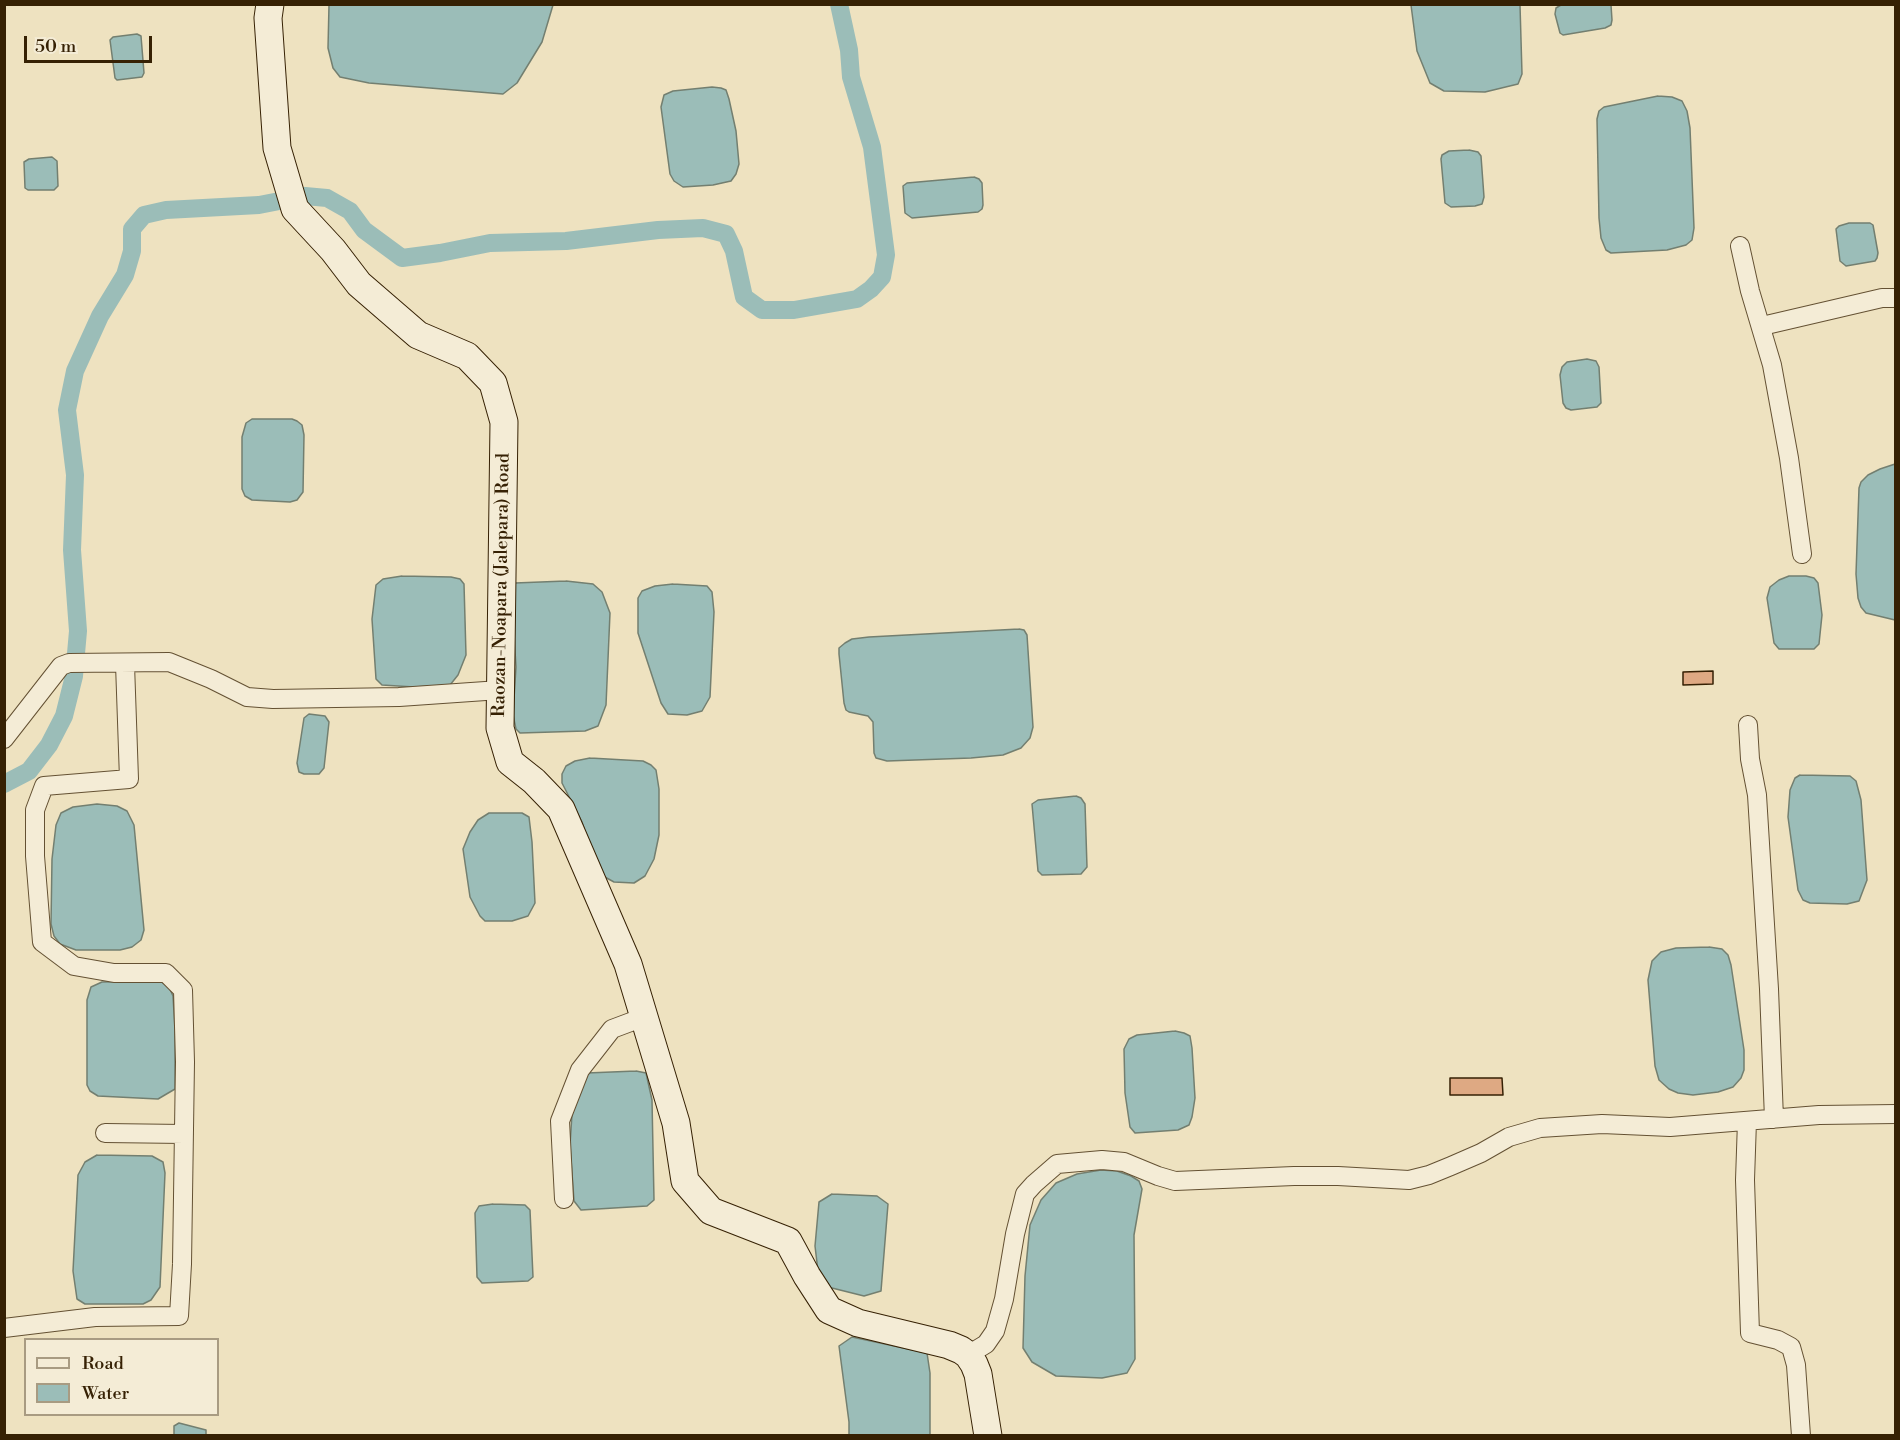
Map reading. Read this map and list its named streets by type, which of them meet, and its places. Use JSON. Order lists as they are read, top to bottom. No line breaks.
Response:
{"streets":{"main road":["Raozan-Noapara (Jalepara) Road"]},"legend":["Road","Water"],"scale_bar":"50 m"}
